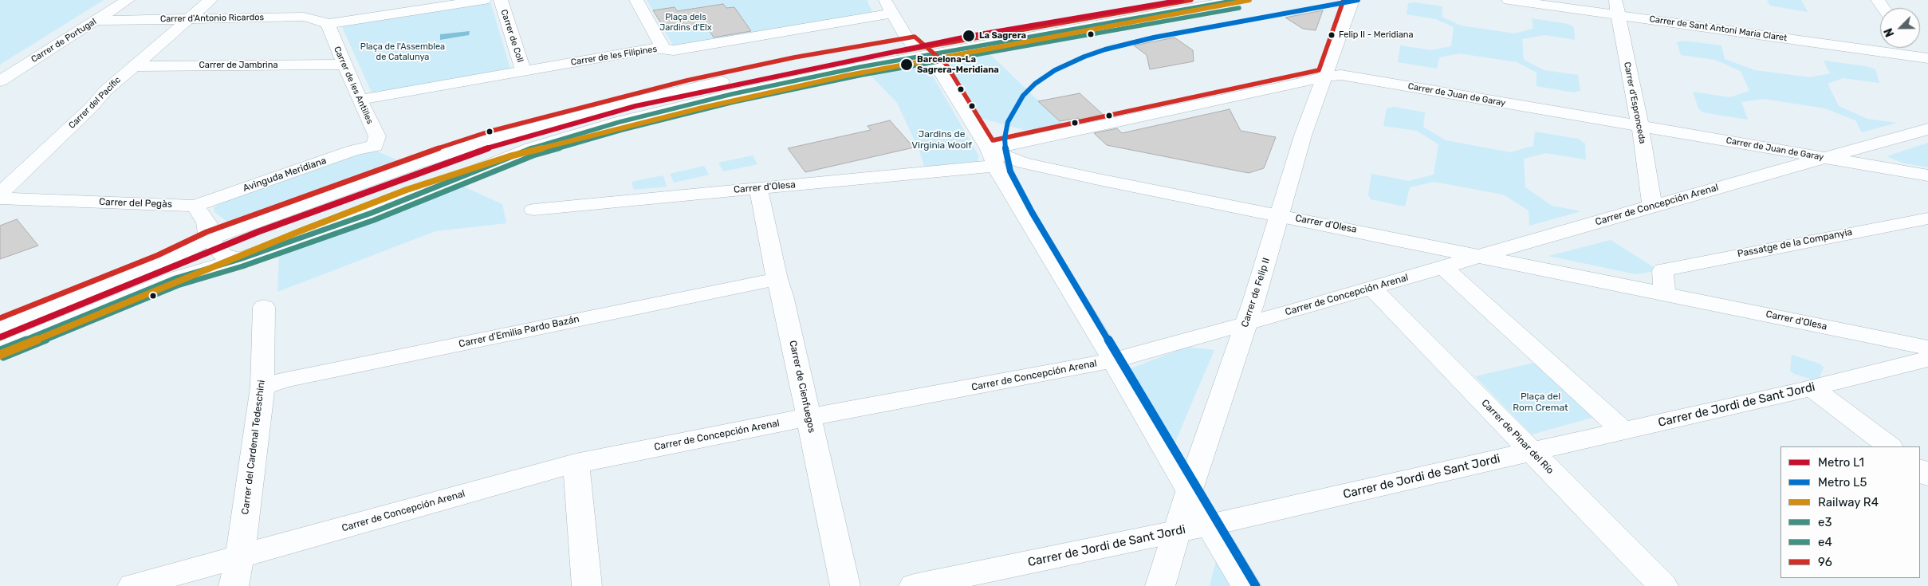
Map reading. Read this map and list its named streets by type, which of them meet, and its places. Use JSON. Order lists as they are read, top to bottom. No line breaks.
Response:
{"streets":{"street":["Carrer d'Antonio Ricardos","Carrer de Sant Antoni Maria Claret","Carrer de Coll","Carrer de Portugal","Carrer de les Filipines","Carrer de Jambrina","Carrer de les Antilles","Carrer de Juan de Garay","Carrer del Pacífic","Carrer d'Espronceda","Avinguda Meridiana","Carrer d'Olesa","Carrer del Pegàs","Carrer de Concepción Arenal","Passatge de la Companyia","Carrer de Felip II","Carrer d'Emilia Pardo Bazán","Carrer de Cienfuegos","Carrer de Jordi de Sant Jordi","Carrer de Pinar del Río","Carrer del Cardenal Tedeschini"]},"crossings":[["Carrer d'Antonio Ricardos","Carrer de Portugal"],["Carrer d'Antonio Ricardos","Carrer de les Antilles"],["Carrer d'Antonio Ricardos","Carrer del Pacífic"],["Carrer de Sant Antoni Maria Claret","Carrer d'Espronceda"],["Carrer de Coll","Carrer de les Filipines"],["Carrer de les Filipines","Carrer de les Antilles"],["Carrer de Jambrina","Carrer de les Antilles"],["Carrer de Jambrina","Carrer del Pacífic"],["Carrer de les Antilles","Avinguda Meridiana"],["Carrer de Juan de Garay","Carrer d'Espronceda"],["Carrer de Juan de Garay","Carrer d'Olesa"],["Carrer de Juan de Garay","Carrer de Concepción Arenal"],["Carrer de Juan de Garay","Carrer de Felip II"],["Carrer d'Espronceda","Carrer de Concepción Arenal"],["Avinguda Meridiana","Carrer del Pegàs"],["Carrer d'Olesa","Carrer de Concepción Arenal"],["Carrer d'Olesa","Passatge de la Companyia"],["Carrer d'Olesa","Carrer de Felip II"],["Carrer d'Olesa","Carrer de Cienfuegos"],["Carrer de Concepción Arenal","Carrer de Felip II"],["Carrer de Concepción Arenal","Carrer de Cienfuegos"],["Carrer de Concepción Arenal","Carrer de Pinar del Río"],["Carrer de Concepción Arenal","Carrer del Cardenal Tedeschini"],["Carrer de Felip II","Carrer de Jordi de Sant Jordi"],["Carrer d'Emilia Pardo Bazán","Carrer de Cienfuegos"],["Carrer d'Emilia Pardo Bazán","Carrer del Cardenal Tedeschini"],["Carrer de Jordi de Sant Jordi","Carrer de Pinar del Río"]],"parks":["Plaça dels Jardins d'Elx","Plaça de l'Assemblea de Catalunya","Jardins de Virginia Woolf","Plaça del Rom Cremat"],"places":["Felip II - Meridiana","La Sagrera","Barcelona-La Sagrera-Meridiana"],"lines":["metro line L1","metro line L5","rail line R4","transit line e3","transit line 96","transit line e4"],"legend":["Metro L1","Metro L5","Railway R4","e3","e4","96"],"north":"bottom left"}
